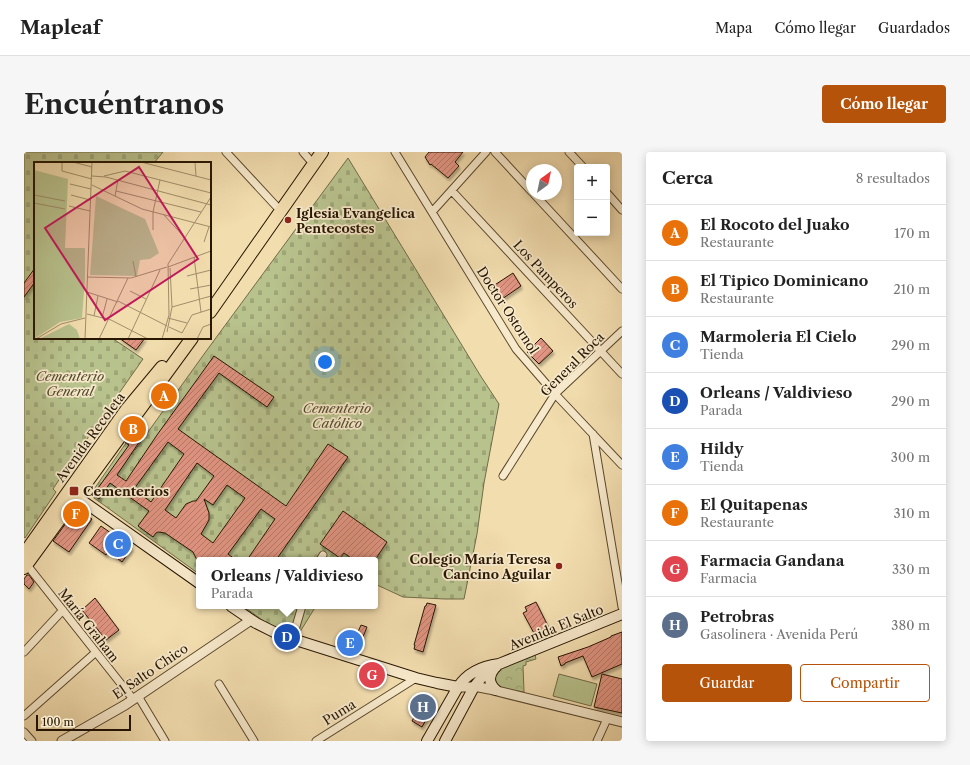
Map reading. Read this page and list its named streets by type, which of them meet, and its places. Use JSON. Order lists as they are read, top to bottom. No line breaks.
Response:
{"streets":{"main road":["Avenida Recoleta","Avenida El Salto"],"street":["Los Pamperos","Doctor Ostornol","General Roca","María Graham","El Salto Chico","Puma"]},"crossings":[["Los Pamperos","General Roca"],["Doctor Ostornol","General Roca"],["Avenida Recoleta","María Graham"],["María Graham","El Salto Chico"]],"parks":["Cementerio General","Cementerio Católico"],"places":{"other":["Iglesia Evangelica Pentecostes","Colegio María Teresa Cancino Aguilar"],"transit":["Cementerios"]},"scale_bar":"100 m","north":"top right","page":{"header":"Mapleaf","nav":["Mapa","Cómo llegar","Guardados"],"buttons":["Cómo llegar",["Guardar","Compartir"]],"title":"Encuéntranos","heading":["Cerca","8 resultados"],"map_buttons":["+","−"],"list":[{"mark":"A","name":"El Rocoto del Juako","note":"Restaurante","value":"170 m"},{"mark":"B","name":"El Tipico Dominicano","note":"Restaurante","value":"210 m"},{"mark":"C","name":"Marmoleria El Cielo","note":"Tienda","value":"290 m"},{"mark":"D","name":"Orleans / Valdivieso","note":"Parada","value":"290 m"},{"mark":"E","name":"Hildy","note":"Tienda","value":"300 m"},{"mark":"F","name":"El Quitapenas","note":"Restaurante","value":"310 m"},{"mark":"G","name":"Farmacia Gandana","note":"Farmacia","value":"330 m"},{"mark":"H","name":"Petrobras","note":"Gasolinera · Avenida Perú","value":"380 m"}],"pins":["A","B","F","C","D","E","G","H"],"popup":["Orleans / Valdivieso","Parada"],"scale":"100 m"}}
